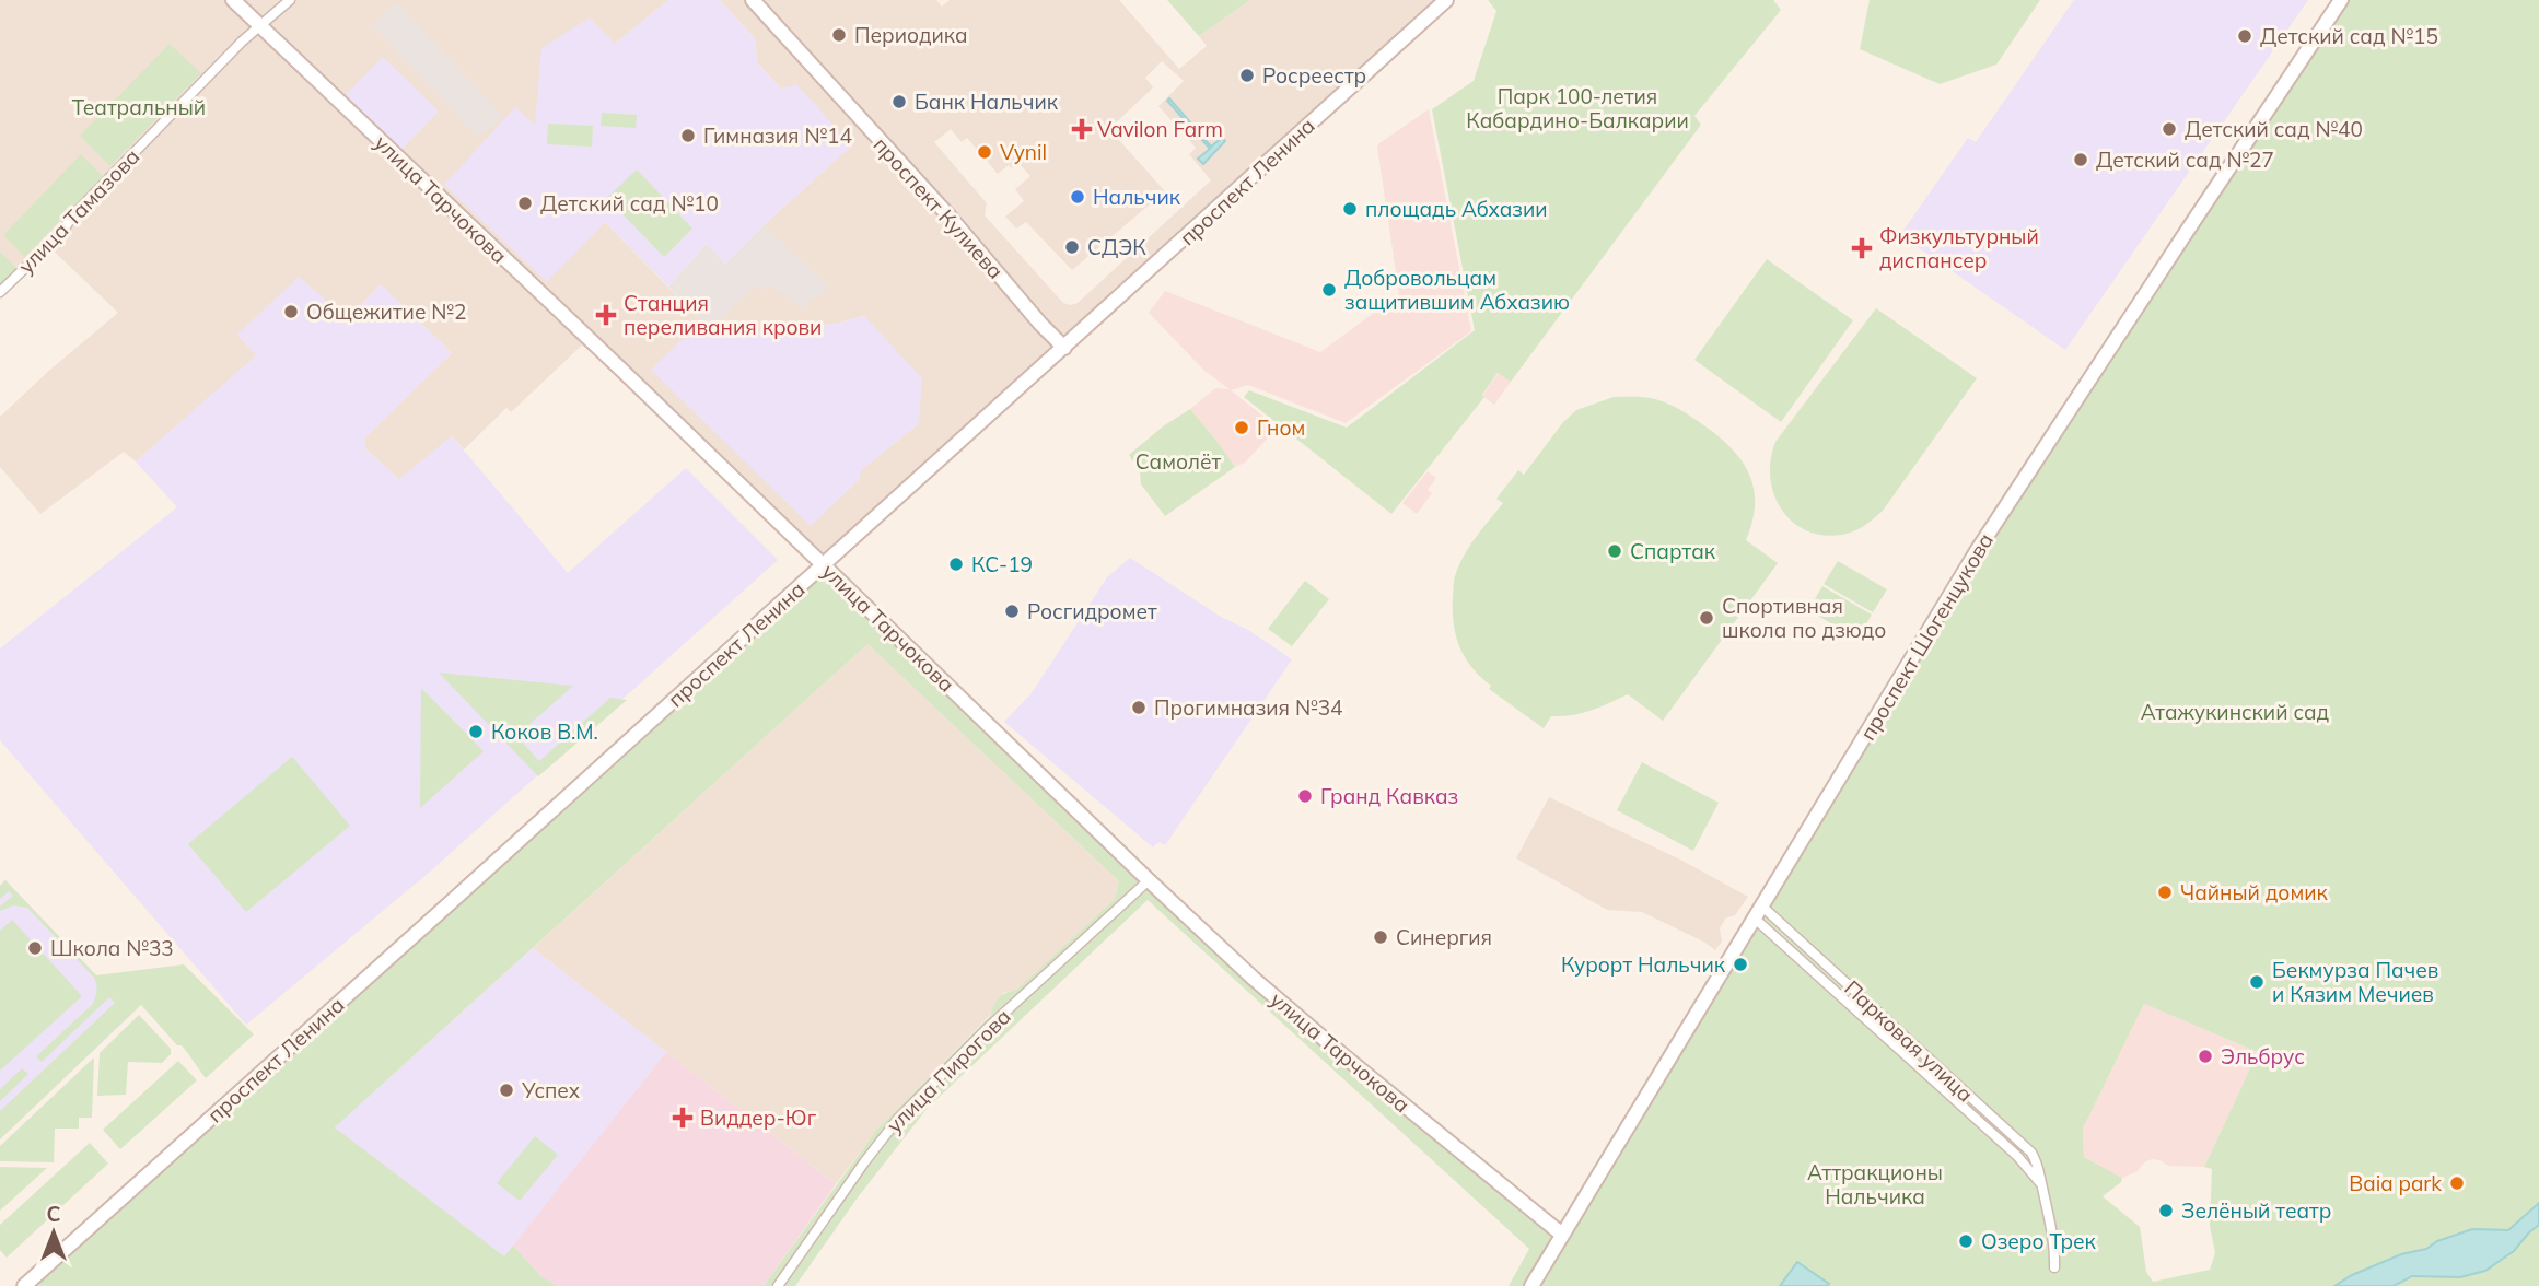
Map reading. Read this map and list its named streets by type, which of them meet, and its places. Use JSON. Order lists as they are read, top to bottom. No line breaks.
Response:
{"streets":{"street":["проспект Ленина","улица Тарчокова","проспект Кулиева","улица Тамазова","проспект Шогенцукова","Парковая улица","улица Пирогова"]},"crossings":[["проспект Ленина","улица Тарчокова"],["проспект Ленина","проспект Кулиева"],["улица Тарчокова","улица Тамазова"],["улица Тарчокова","проспект Шогенцукова"],["улица Тарчокова","улица Пирогова"],["проспект Шогенцукова","Парковая улица"]],"parks":["Парк 100-летия Кабардино-Балкарии","Театральный","Самолёт","Атажукинский сад","Аттракционы Нальчика"],"places":{"other":["Периодика","Детский сад №15","Росреестр","Банк Нальчик","Детский сад №40","Гимназия №14","Vynil","Детский сад №27","Нальчик","Детский сад №10","площадь Абхазии","СДЭК","Добровольцам защитившим Абхазию","Общежитие №2","Гном","Спартак","КС-19","Росгидромет","Спортивная школа по дзюдо","Прогимназия №34","Коков В.М.","Гранд Кавказ","Чайный домик","Синергия","Школа №33","Курорт Нальчик","Бекмурза Пачев и Кязим Мечиев","Эльбрус","Успех","Baia park","Зелёный театр","Озеро Трек"],"health":["Vavilon Farm","Физкультурный диспансер","Станция переливания крови","Виддер-Юг"]},"north":"top"}
